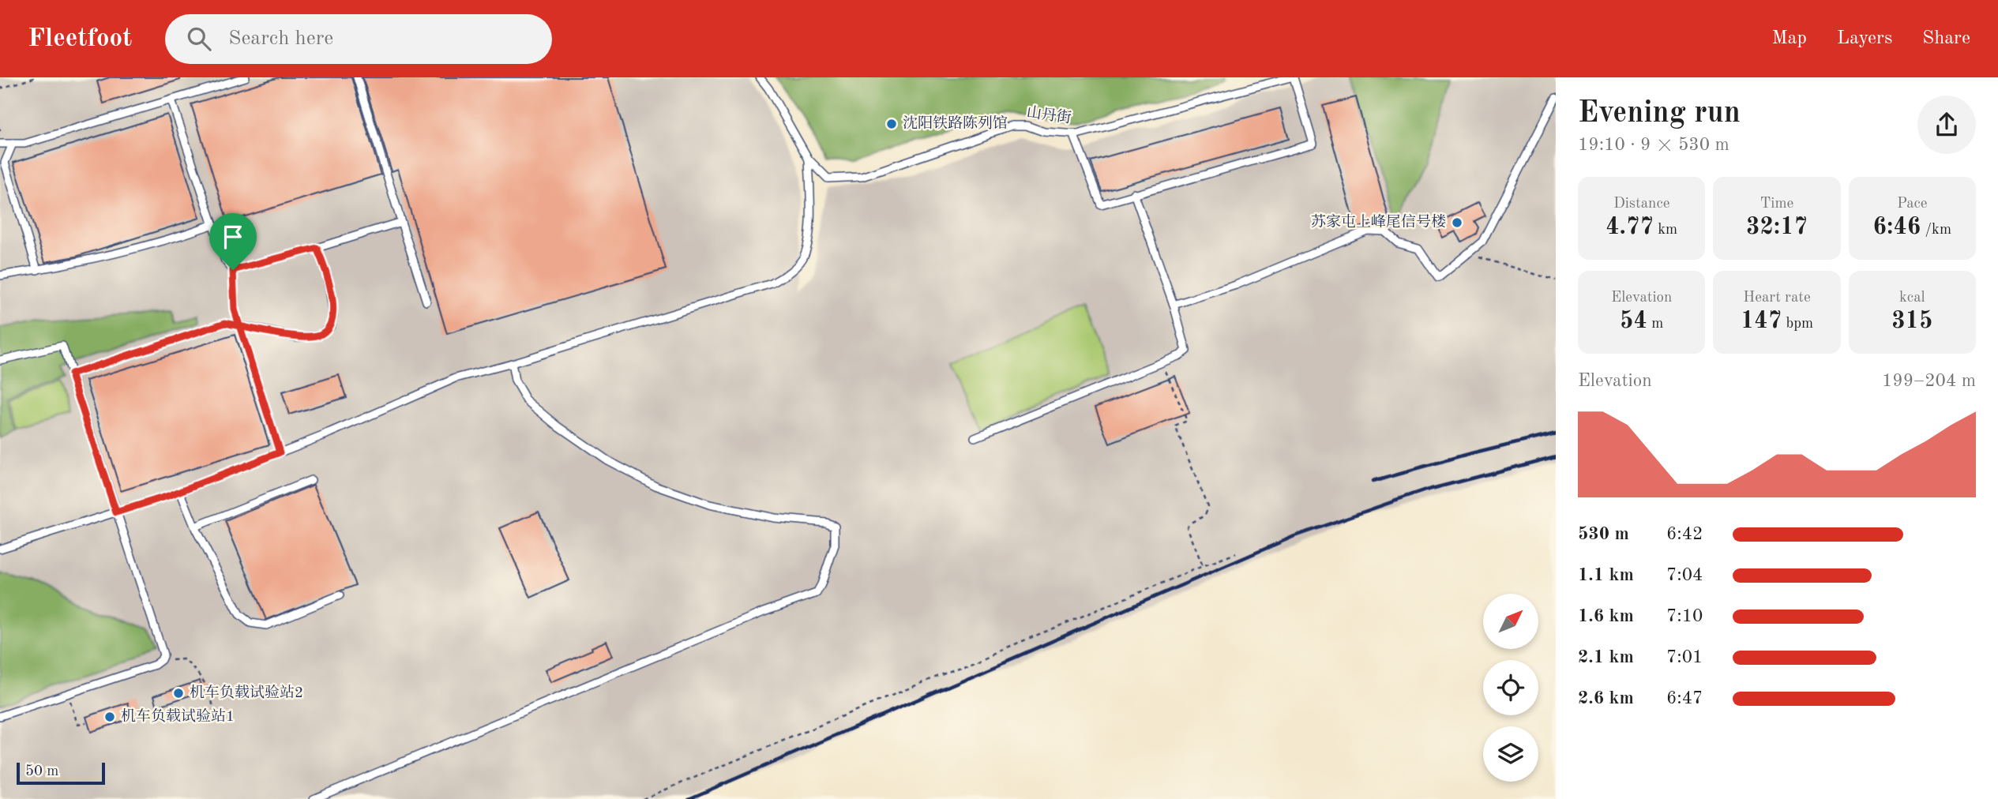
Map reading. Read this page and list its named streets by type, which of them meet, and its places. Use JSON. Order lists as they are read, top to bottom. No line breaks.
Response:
{"streets":{"lane":["山丹街"]},"places":["沈阳铁路陈列馆","苏家屯上峰尾信号楼","机车负载试验站2","机车负载试验站1"],"scale_bar":"50 m","north":"top right","page":{"header":"Fleetfoot","search":"Search here","nav":["Map","Layers","Share"],"heading":["Evening run","19:10 · 9 × 530 m"],"stats":[["Distance","4.77 km"],["Time","32:17"],["Pace","6:46 /km"],["Elevation","54 m"],["Heart rate","147 bpm"],["kcal","315"]],"chart":["Elevation","199–204 m"],"list":[{"name":"530 m","note":"6:42"},{"name":"1.1 km","note":"7:04"},{"name":"1.6 km","note":"7:10"},{"name":"2.1 km","note":"7:01"},{"name":"2.6 km","note":"6:47"}],"scale":"50 m"}}
